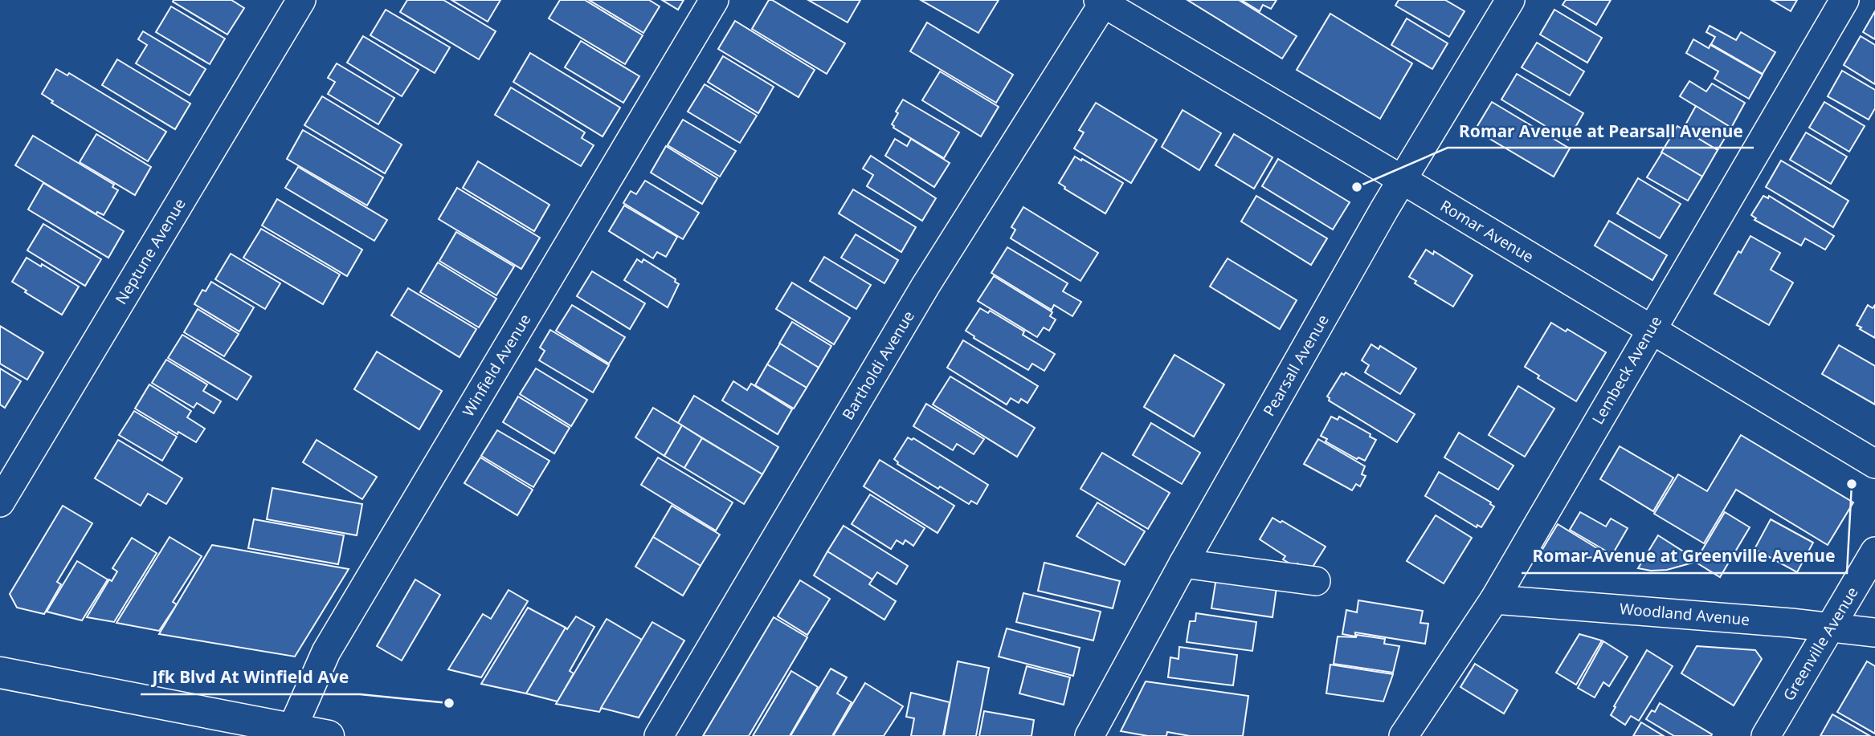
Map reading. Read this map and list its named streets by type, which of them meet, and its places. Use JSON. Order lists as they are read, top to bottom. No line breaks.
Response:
{"streets":{"street":["Romar Avenue","Neptune Avenue","Winfield Avenue","Bartholdi Avenue","Pearsall Avenue","Lembeck Avenue","Woodland Avenue","Greenville Avenue"]},"crossings":[["Romar Avenue","Bartholdi Avenue"],["Romar Avenue","Pearsall Avenue"],["Romar Avenue","Lembeck Avenue"],["Lembeck Avenue","Woodland Avenue"],["Woodland Avenue","Greenville Avenue"]],"places":["Romar Avenue at Pearsall Avenue","Romar Avenue at Greenville Avenue","Jfk Blvd At Winfield Ave"]}
